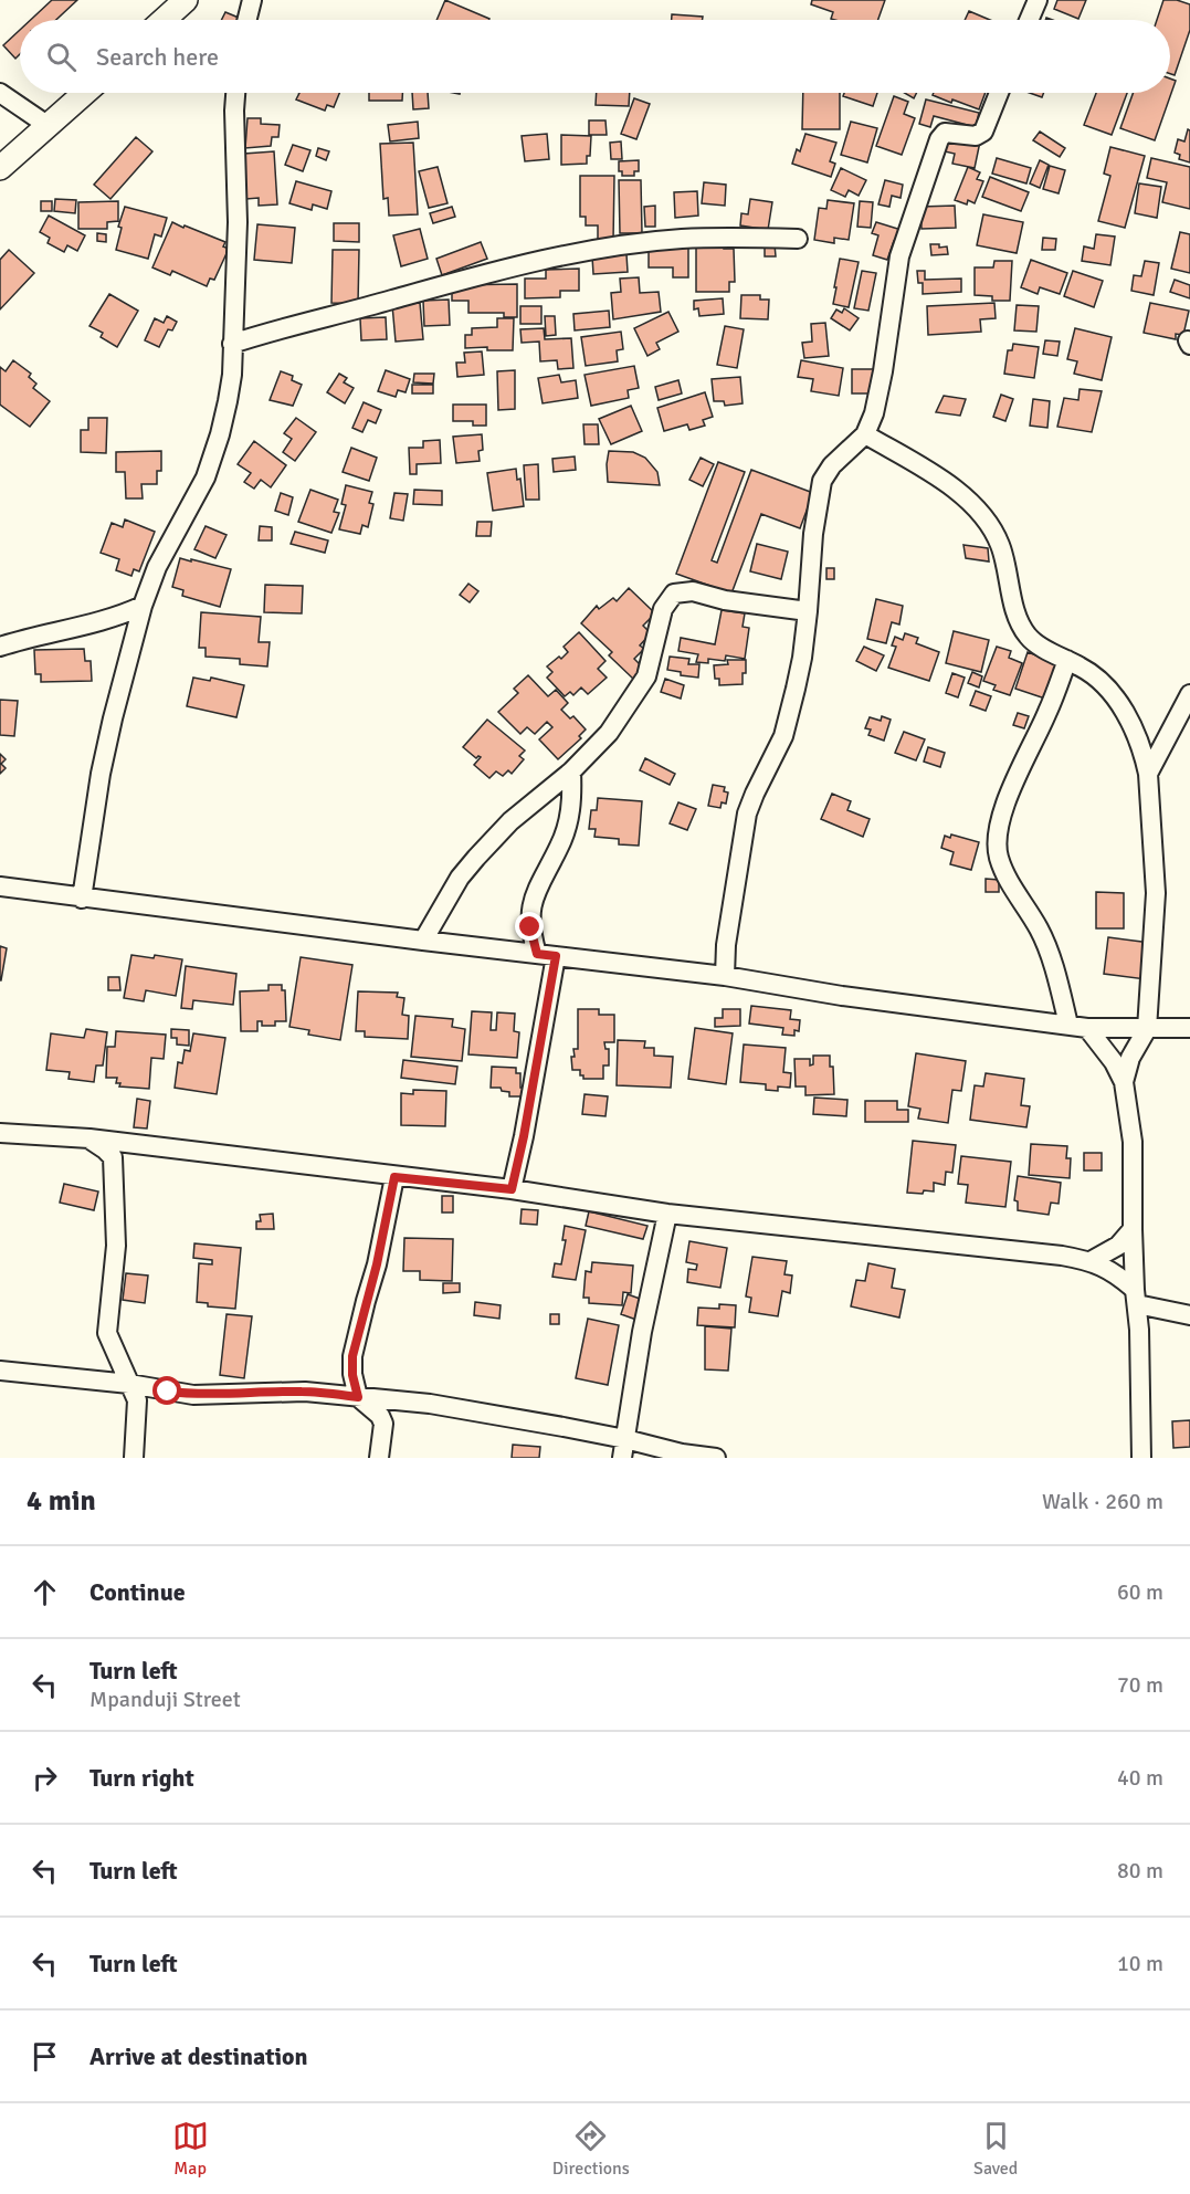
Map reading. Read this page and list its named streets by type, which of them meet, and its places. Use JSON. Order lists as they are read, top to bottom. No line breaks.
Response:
{"page":{"search":"Search here","heading":["4 min","Walk · 260 m"],"list":[["Continue","60 m"],["Turn left","Mpanduji Street","70 m"],["Turn right","40 m"],["Turn left","80 m"],["Turn left","10 m"],"Arrive at destination"],"nav":["Map","Directions","Saved"]}}
